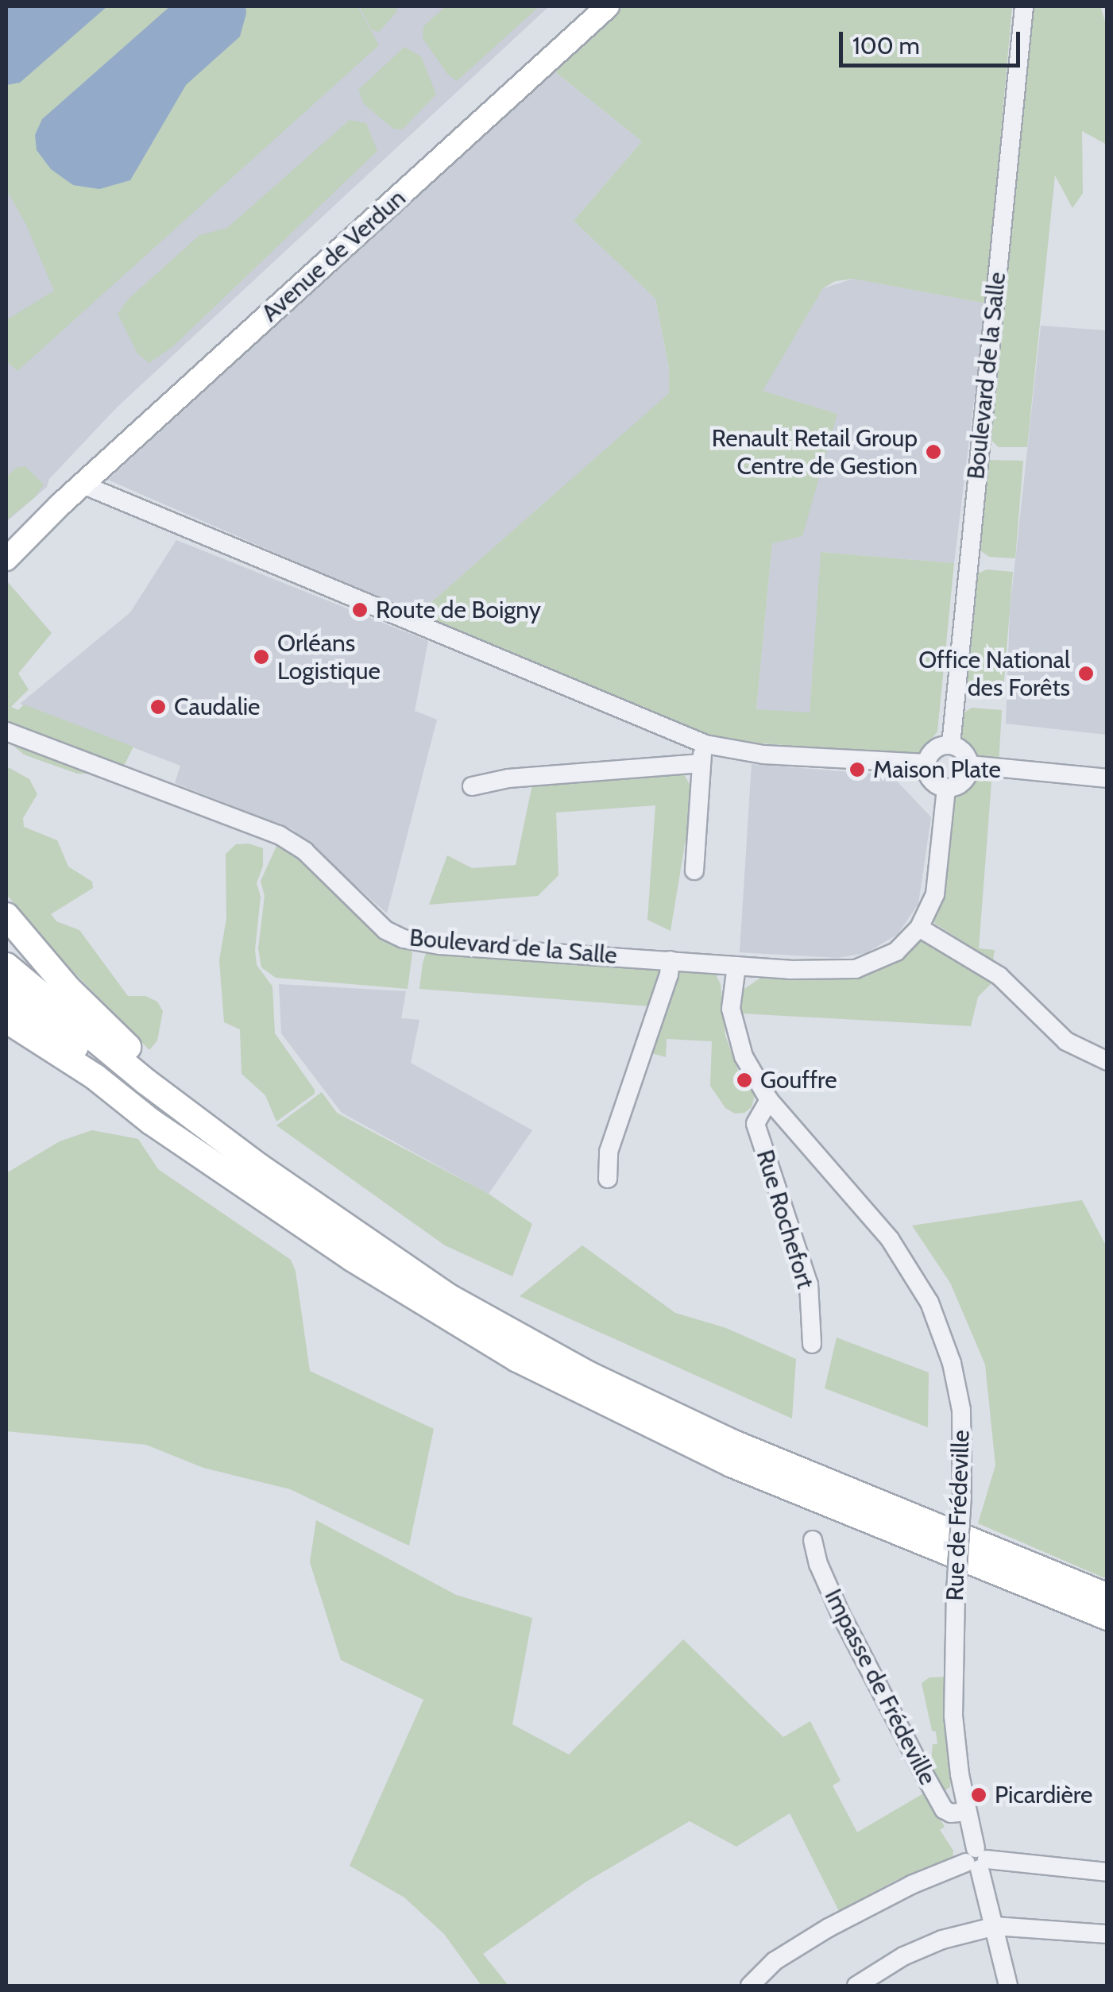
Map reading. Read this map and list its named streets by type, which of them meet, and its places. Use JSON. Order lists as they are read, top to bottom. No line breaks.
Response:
{"streets":{"main road":["Avenue de Verdun"],"street":["Boulevard de la Salle","Rue Rochefort","Rue de Frédeville","Impasse de Frédeville"]},"crossings":[["Boulevard de la Salle","Rue de Frédeville"],["Rue Rochefort","Rue de Frédeville"],["Rue de Frédeville","Impasse de Frédeville"]],"places":["Renault Retail Group Centre de Gestion","Route de Boigny","Orléans Logistique","Office National des Forêts","Caudalie","Maison Plate","Gouffre","Picardière"],"scale_bar":"100 m"}
